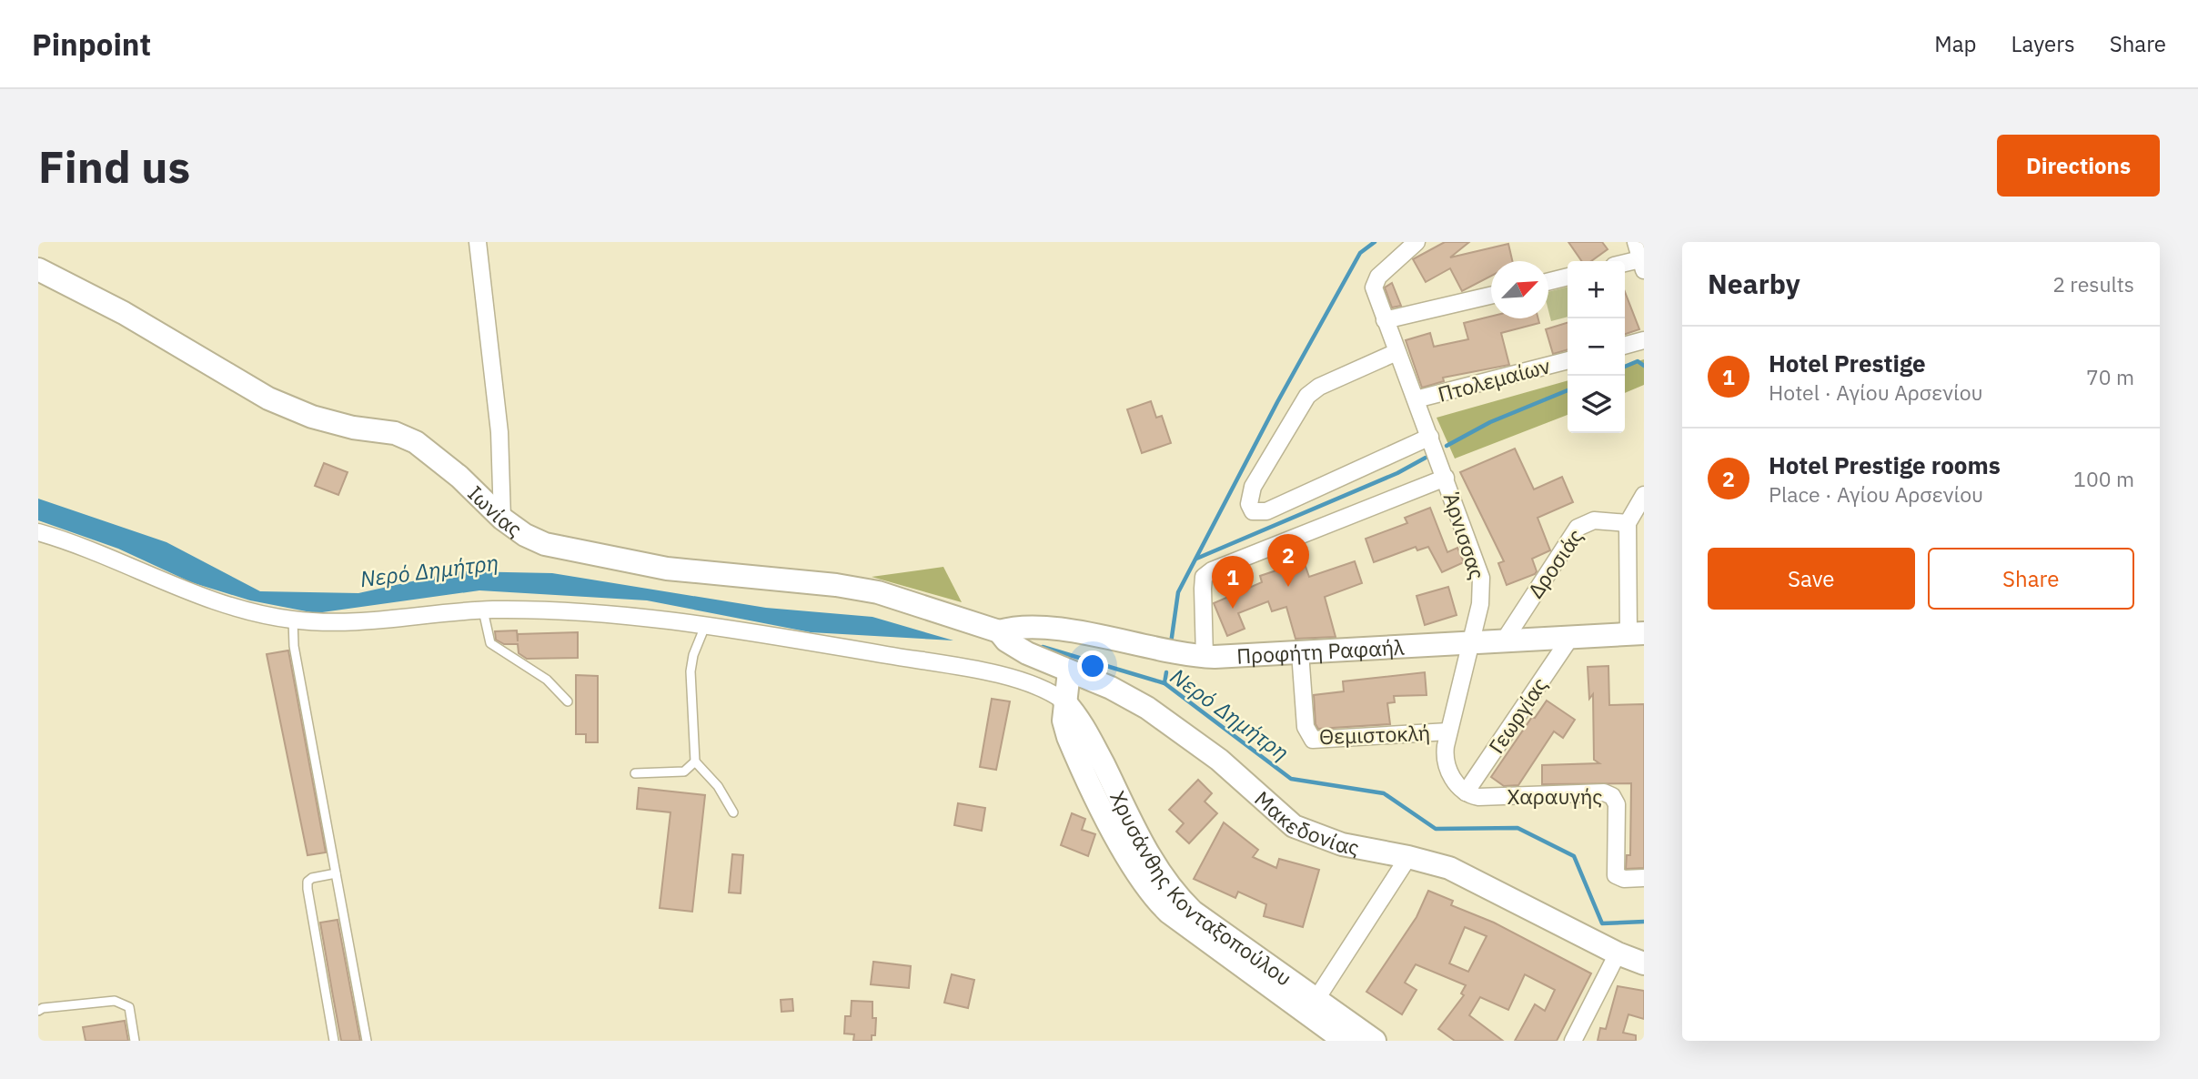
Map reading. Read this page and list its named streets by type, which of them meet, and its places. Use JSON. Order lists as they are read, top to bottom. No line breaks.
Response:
{"streets":{"street":["Πτολεμαίων","Ιωνίας","Άρνισσας","Δροσιάς","Προφήτη Ραφαήλ","Γεωργίας","Θεμιστοκλή","Χαραυγής","Μακεδονίας","Χρυσάνθης Κονταξοπούλου"]},"crossings":[["Πτολεμαίων","Άρνισσας"],["Ιωνίας","Προφήτη Ραφαήλ"],["Ιωνίας","Μακεδονίας"],["Άρνισσας","Προφήτη Ραφαήλ"],["Άρνισσας","Γεωργίας"],["Άρνισσας","Θεμιστοκλή"],["Άρνισσας","Χαραυγής"],["Δροσιάς","Προφήτη Ραφαήλ"],["Προφήτη Ραφαήλ","Γεωργίας"],["Προφήτη Ραφαήλ","Θεμιστοκλή"],["Προφήτη Ραφαήλ","Μακεδονίας"],["Γεωργίας","Χαραυγής"],["Μακεδονίας","Χρυσάνθης Κονταξοπούλου"]],"water":["Νερό Δημήτρη"],"north":"top right","page":{"header":"Pinpoint","nav":["Map","Layers","Share"],"buttons":["Directions",["Save","Share"]],"title":"Find us","heading":["Nearby","2 results"],"map_buttons":["+","−"],"list":[{"mark":"1","name":"Hotel Prestige","note":"Hotel · Αγίου Αρσενίου","value":"70 m"},{"mark":"2","name":"Hotel Prestige rooms","note":"Place · Αγίου Αρσενίου","value":"100 m"}],"pins":["2","1"]}}
